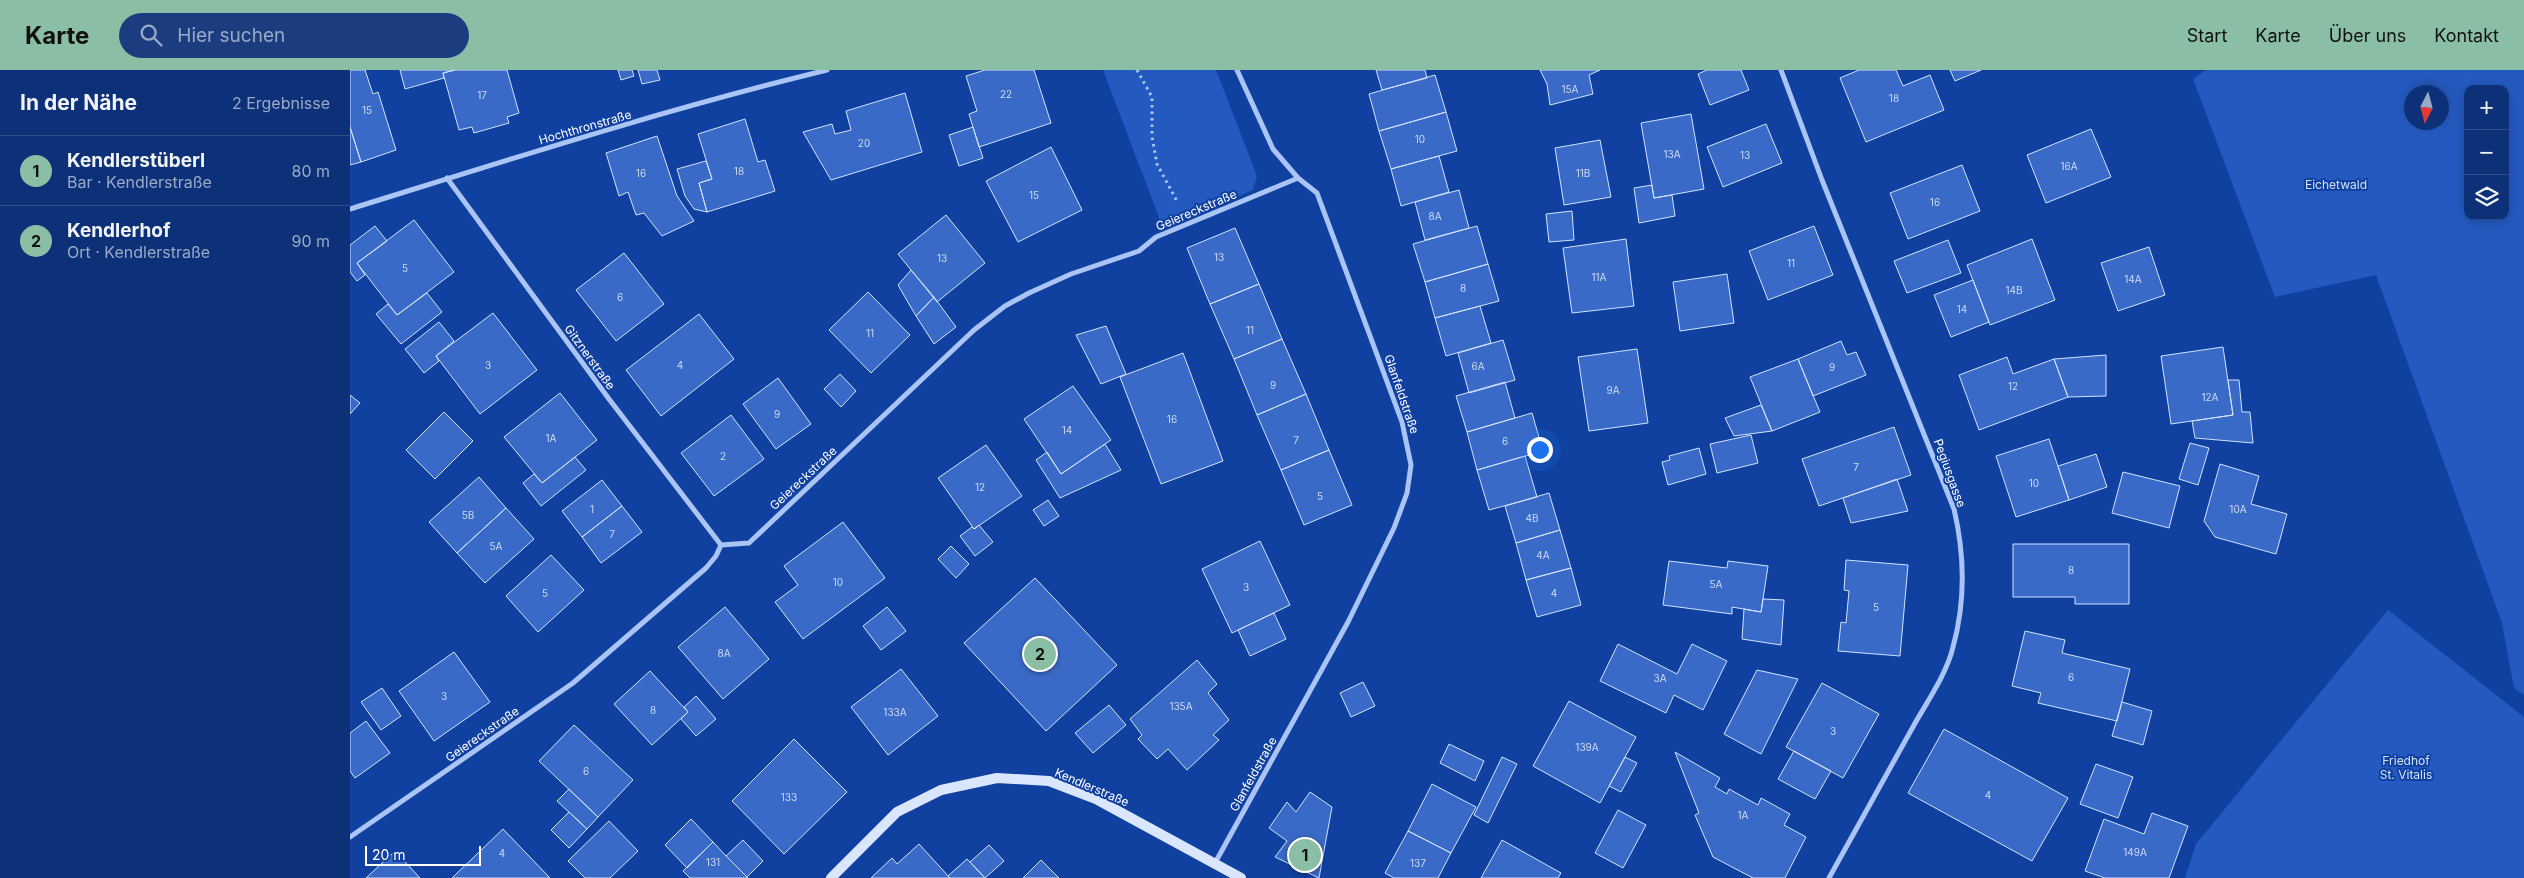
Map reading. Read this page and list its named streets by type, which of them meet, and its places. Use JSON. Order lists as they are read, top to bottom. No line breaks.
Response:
{"streets":{"street":["Hochthronstraße","Geiereckstraße","Gitznerstraße","Glanfeldstraße","Pegiusgasse","Kendlerstraße"]},"crossings":[["Hochthronstraße","Gitznerstraße"],["Geiereckstraße","Gitznerstraße"],["Geiereckstraße","Glanfeldstraße"],["Glanfeldstraße","Kendlerstraße"]],"parks":["Eichetwald","Friedhof St. Vitalis"],"house_numbers":["15A","22","17","18","15","10","20","13A","13","16A","18","16","11B","15","16","8A","13","13","11","5","11A","14A","8","14B","6","14","11","11","3","4","6A","9","9","12","9A","12A","9","16","14","1A","7","6","2","7","10","12","5","1","10A","5B","4B","7","5A","4A","8","10","5A","3","5","4","5","8A","6","3A","3","135A","8","133A","3","139A","6","4","133","1A","149A","4","131","137"],"scale_bar":"20 m","north":"bottom","page":{"header":"Karte","search":"Hier suchen","nav":["Start","Karte","Über uns","Kontakt"],"heading":["In der Nähe","2 Ergebnisse"],"map_buttons":["+","−"],"list":[{"mark":"1","name":"Kendlerstüberl","note":"Bar · Kendlerstraße","value":"80 m"},{"mark":"2","name":"Kendlerhof","note":"Ort · Kendlerstraße","value":"90 m"}],"pins":["2","1"],"scale":"20 m"}}
